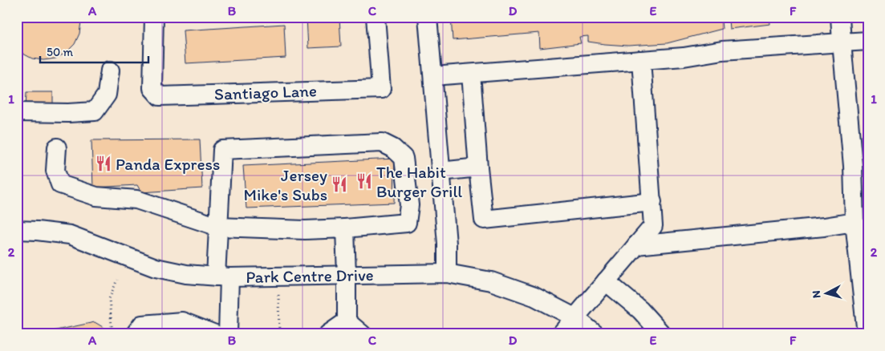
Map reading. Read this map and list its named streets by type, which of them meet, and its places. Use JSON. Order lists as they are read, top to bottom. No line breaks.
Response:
{"streets":{"street":["Santiago Lane","Park Centre Drive"]},"places":{"restaurant":["Panda Express","The Habit Burger Grill","Jersey Mike's Subs"]},"scale_bar":"50 m","north":"left","grid":{"columns":["A","B","C","D","E","F"],"rows":["1","2"]}}
